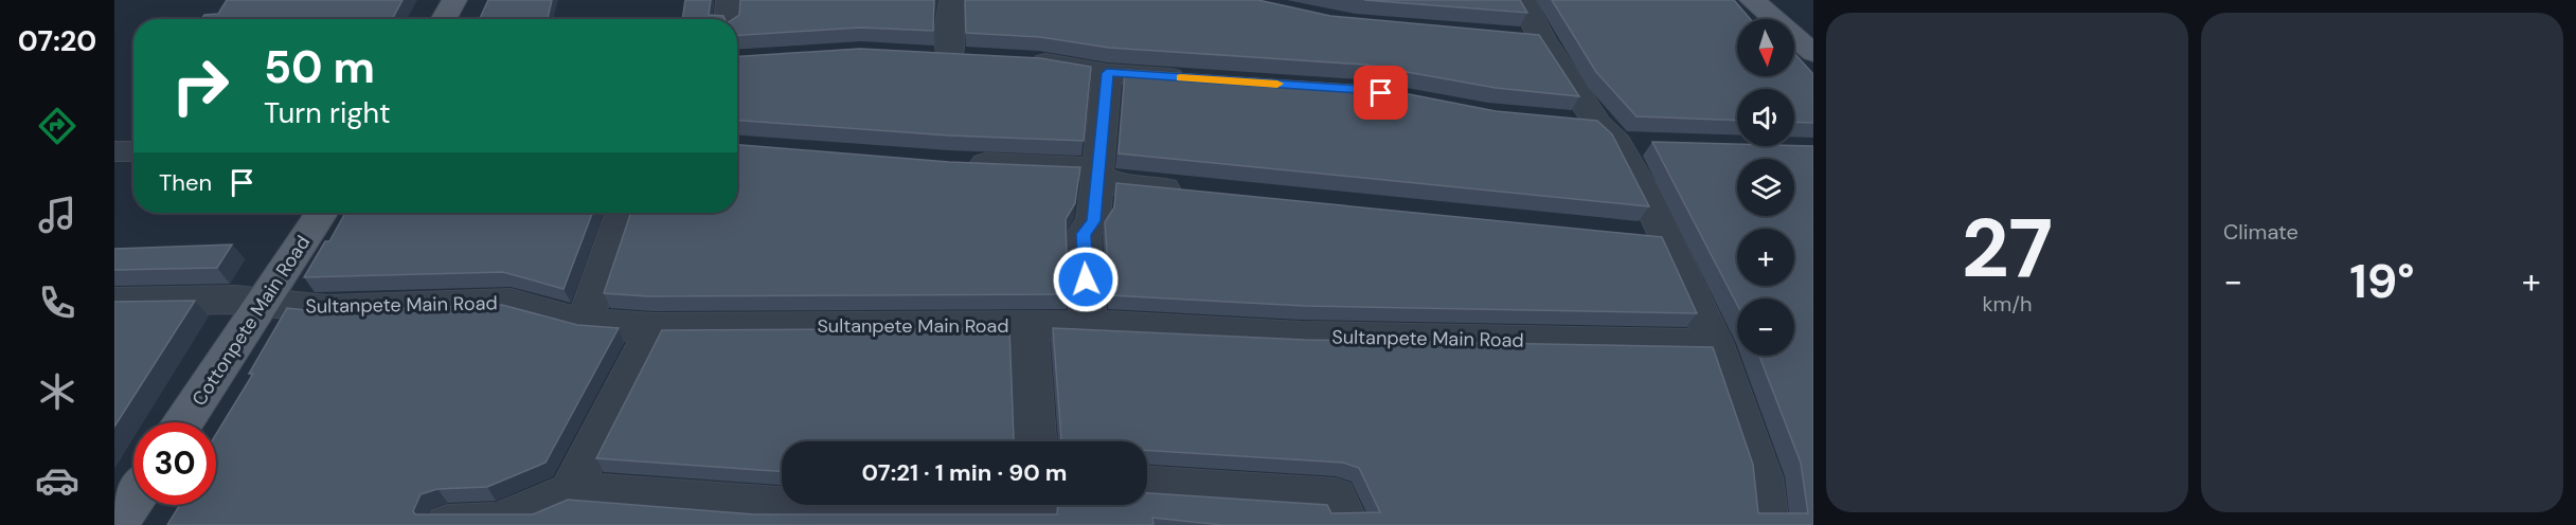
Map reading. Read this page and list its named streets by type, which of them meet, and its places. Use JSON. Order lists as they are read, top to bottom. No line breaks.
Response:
{"streets":{"main road":["Cottonpete Main Road"],"street":["Sultanpete Main Road"]},"crossings":[["Sultanpete Main Road","Cottonpete Main Road"]],"north":"bottom","page":{"tabs":"07:20","tile":[["27","km/h"],"Climate"],"map_buttons":["+","−"],"turn":["50 m","Turn right"],"then":"Then","heat":["−","19°","+"],"limit":"30","trip":"07:21 · 1 min · 90 m"}}
